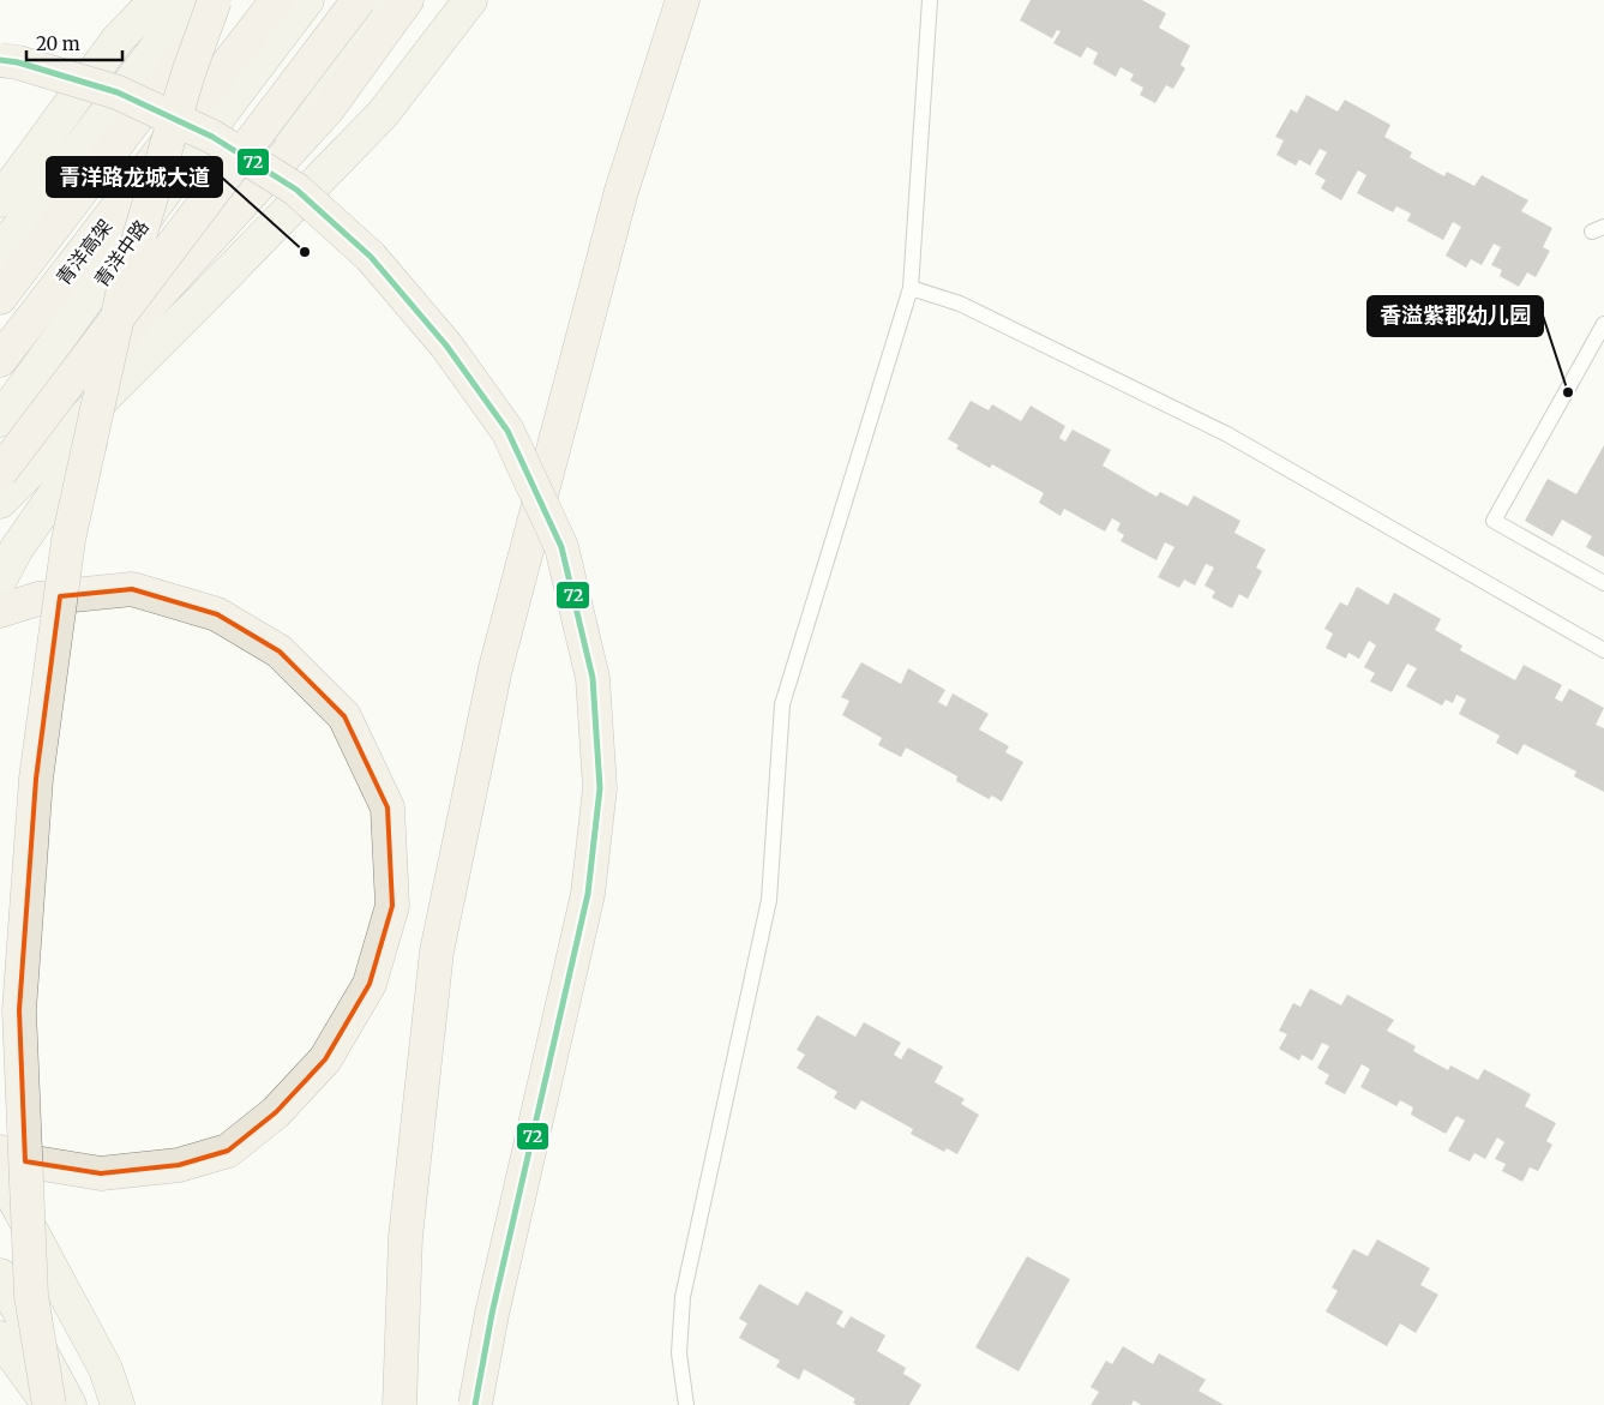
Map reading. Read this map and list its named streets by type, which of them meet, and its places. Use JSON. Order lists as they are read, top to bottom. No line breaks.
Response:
{"streets":{"highway":["青洋高架"],"main road":["青洋中路"]},"places":["青洋路龙城大道","香溢紫郡幼儿园"],"lines":["transit line 72"],"scale_bar":"20 m"}
